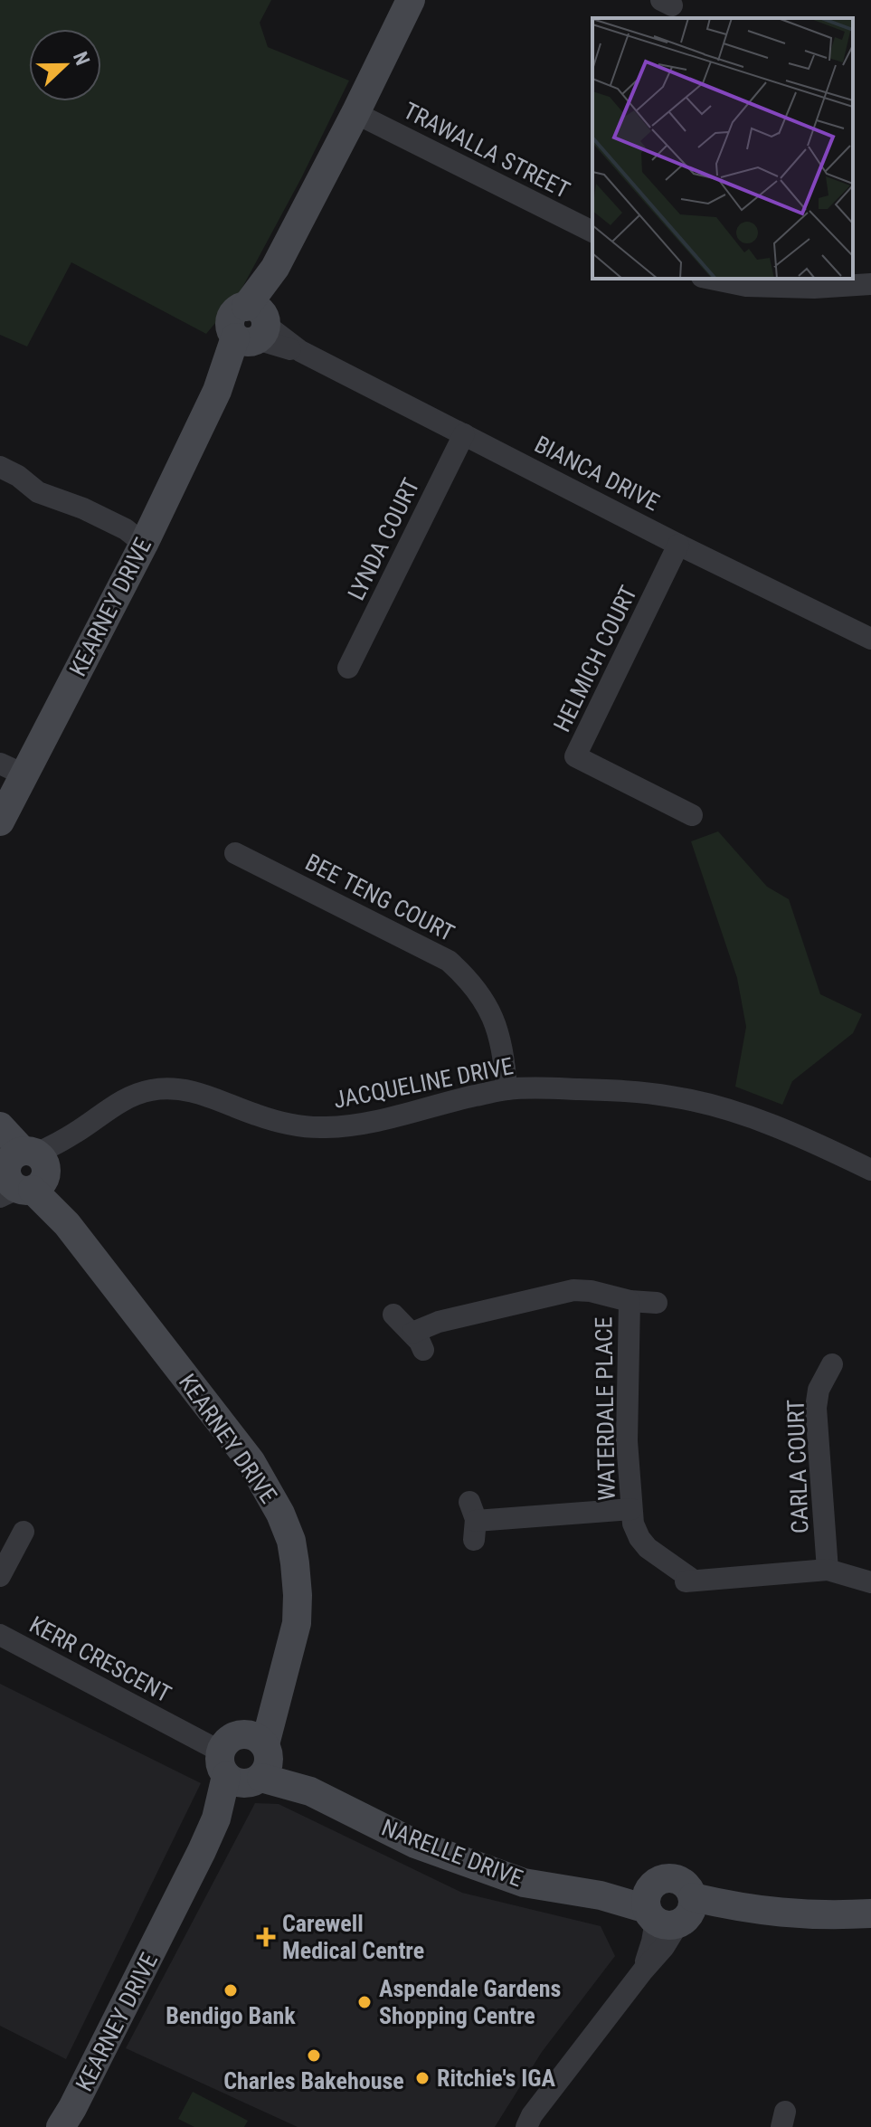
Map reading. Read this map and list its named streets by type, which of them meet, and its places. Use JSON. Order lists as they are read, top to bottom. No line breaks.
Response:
{"streets":{"street":["TRAWALLA STREET","BIANCA DRIVE","LYNDA COURT","KEARNEY DRIVE","HELMICH COURT","BEE TENG COURT","JACQUELINE DRIVE","WATERDALE PLACE","CARLA COURT","KERR CRESCENT","NARELLE DRIVE"]},"crossings":[["TRAWALLA STREET","KEARNEY DRIVE"],["BIANCA DRIVE","LYNDA COURT"],["BIANCA DRIVE","KEARNEY DRIVE"],["BIANCA DRIVE","HELMICH COURT"],["KEARNEY DRIVE","JACQUELINE DRIVE"],["KEARNEY DRIVE","KERR CRESCENT"],["KEARNEY DRIVE","NARELLE DRIVE"],["BEE TENG COURT","JACQUELINE DRIVE"],["WATERDALE PLACE","CARLA COURT"],["KERR CRESCENT","NARELLE DRIVE"]],"places":{"health":["Carewell Medical Centre"],"other":["Bendigo Bank","Aspendale Gardens Shopping Centre","Charles Bakehouse","Ritchie's IGA"]},"north":"right"}
